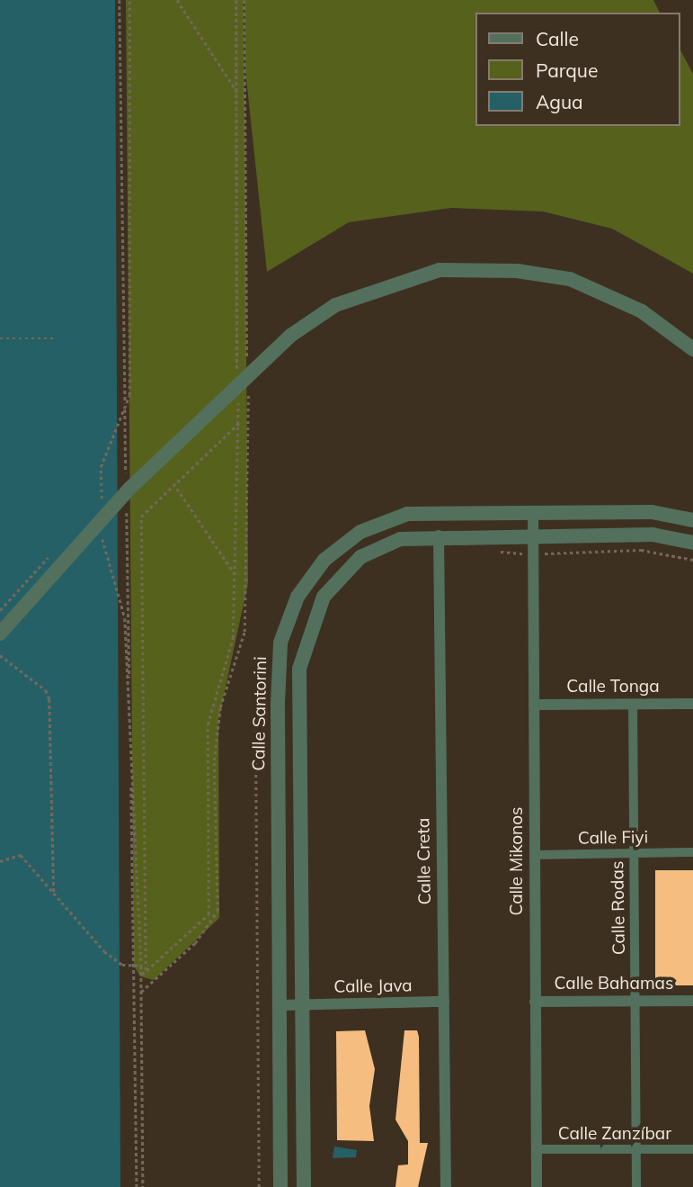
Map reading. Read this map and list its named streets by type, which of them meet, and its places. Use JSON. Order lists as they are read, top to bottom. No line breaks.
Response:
{"streets":{"street":["Calle Tonga","Calle Santorini","Calle Fiyi","Calle Creta","Calle Mikonos","Calle Rodas","Calle Bahamas","Calle Java","Calle Zanzíbar"]},"crossings":[["Calle Tonga","Calle Mikonos"],["Calle Tonga","Calle Rodas"],["Calle Santorini","Calle Mikonos"],["Calle Santorini","Calle Java"],["Calle Fiyi","Calle Mikonos"],["Calle Fiyi","Calle Rodas"],["Calle Creta","Calle Java"],["Calle Mikonos","Calle Bahamas"],["Calle Mikonos","Calle Zanzíbar"],["Calle Rodas","Calle Bahamas"],["Calle Rodas","Calle Zanzíbar"]],"legend":["Calle","Parque","Agua"]}
